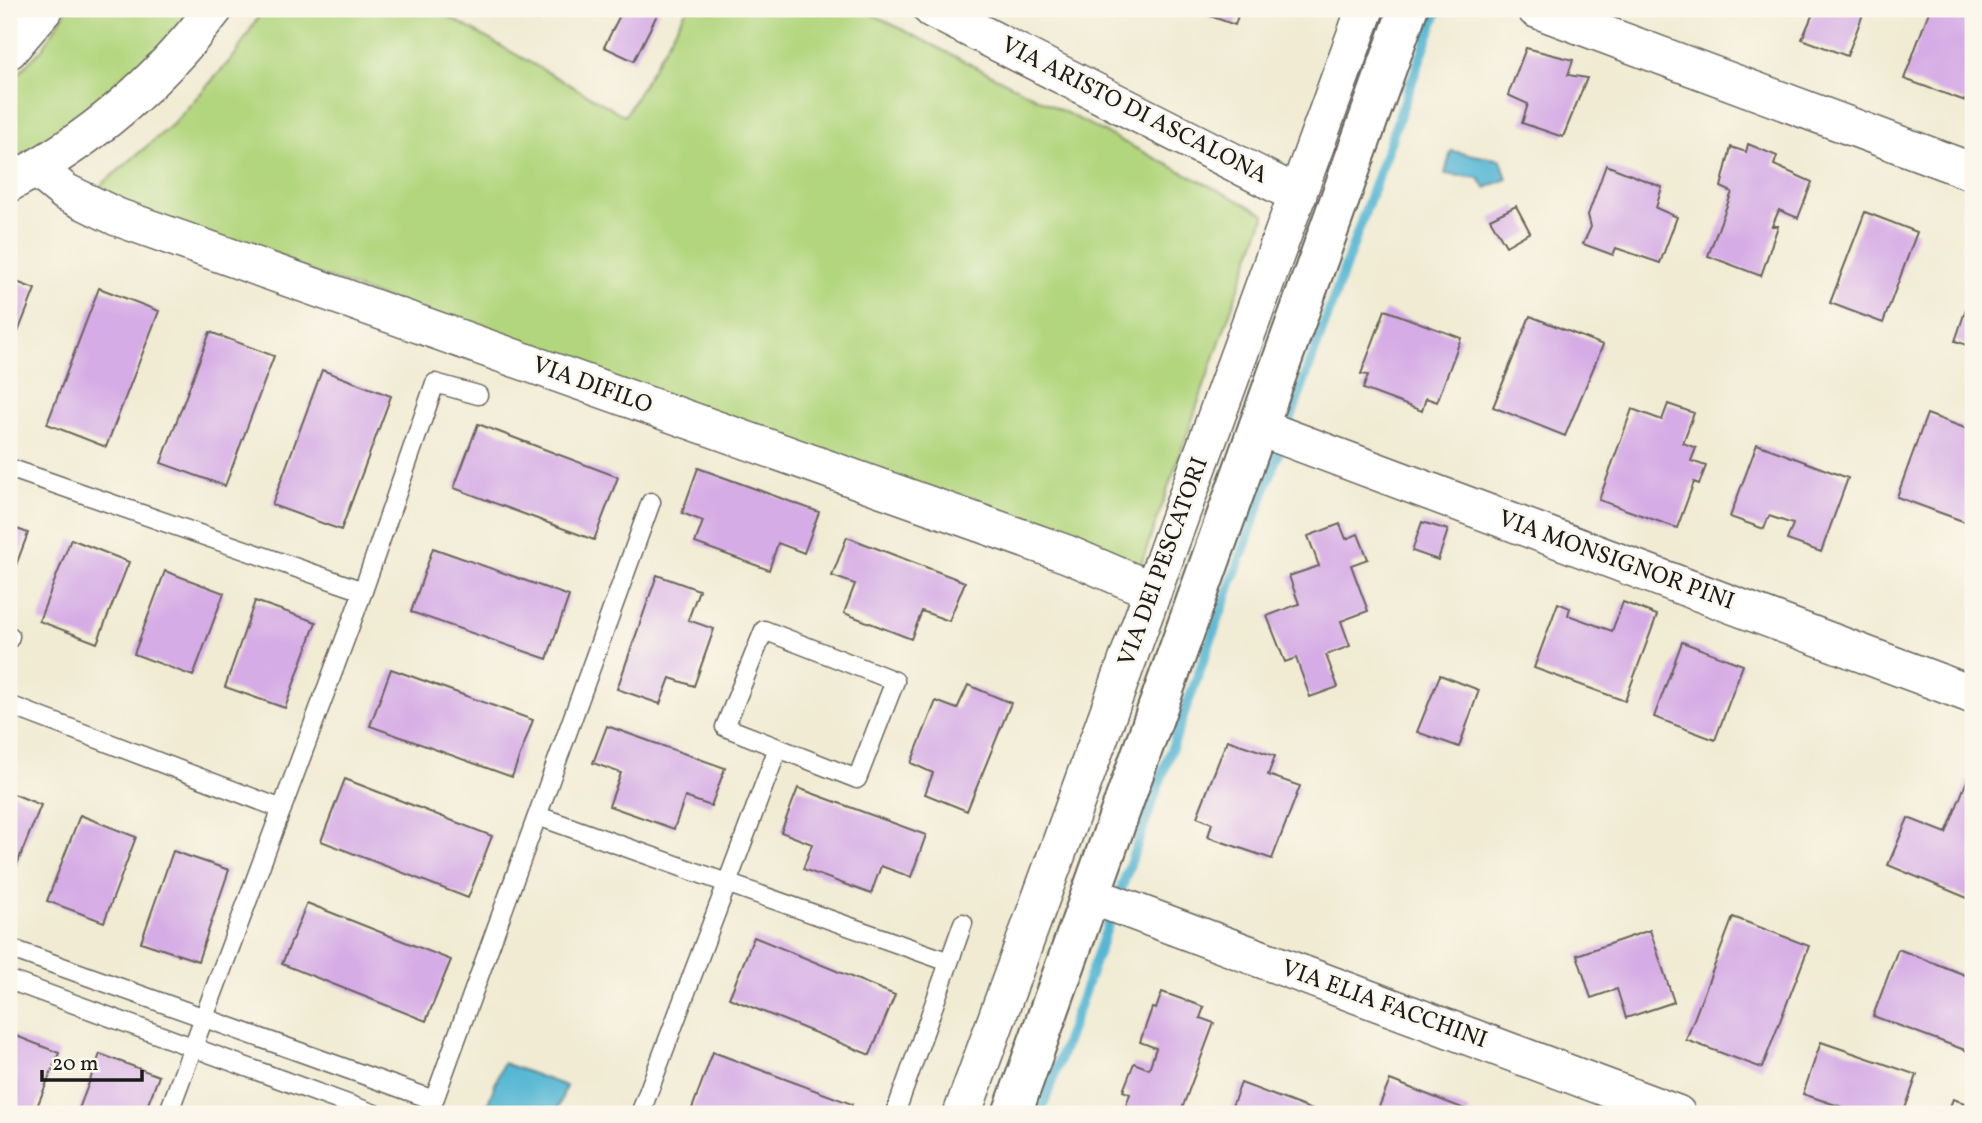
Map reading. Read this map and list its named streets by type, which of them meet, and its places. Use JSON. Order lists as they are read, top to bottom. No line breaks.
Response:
{"streets":{"street":["VIA ARISTO DI ASCALONA","VIA DIFILO","VIA MONSIGNOR PINI","VIA DEI PESCATORI","VIA ELIA FACCHINI"]},"crossings":[["VIA ARISTO DI ASCALONA","VIA DEI PESCATORI"],["VIA DIFILO","VIA DEI PESCATORI"],["VIA MONSIGNOR PINI","VIA DEI PESCATORI"],["VIA DEI PESCATORI","VIA ELIA FACCHINI"]],"scale_bar":"20 m"}
